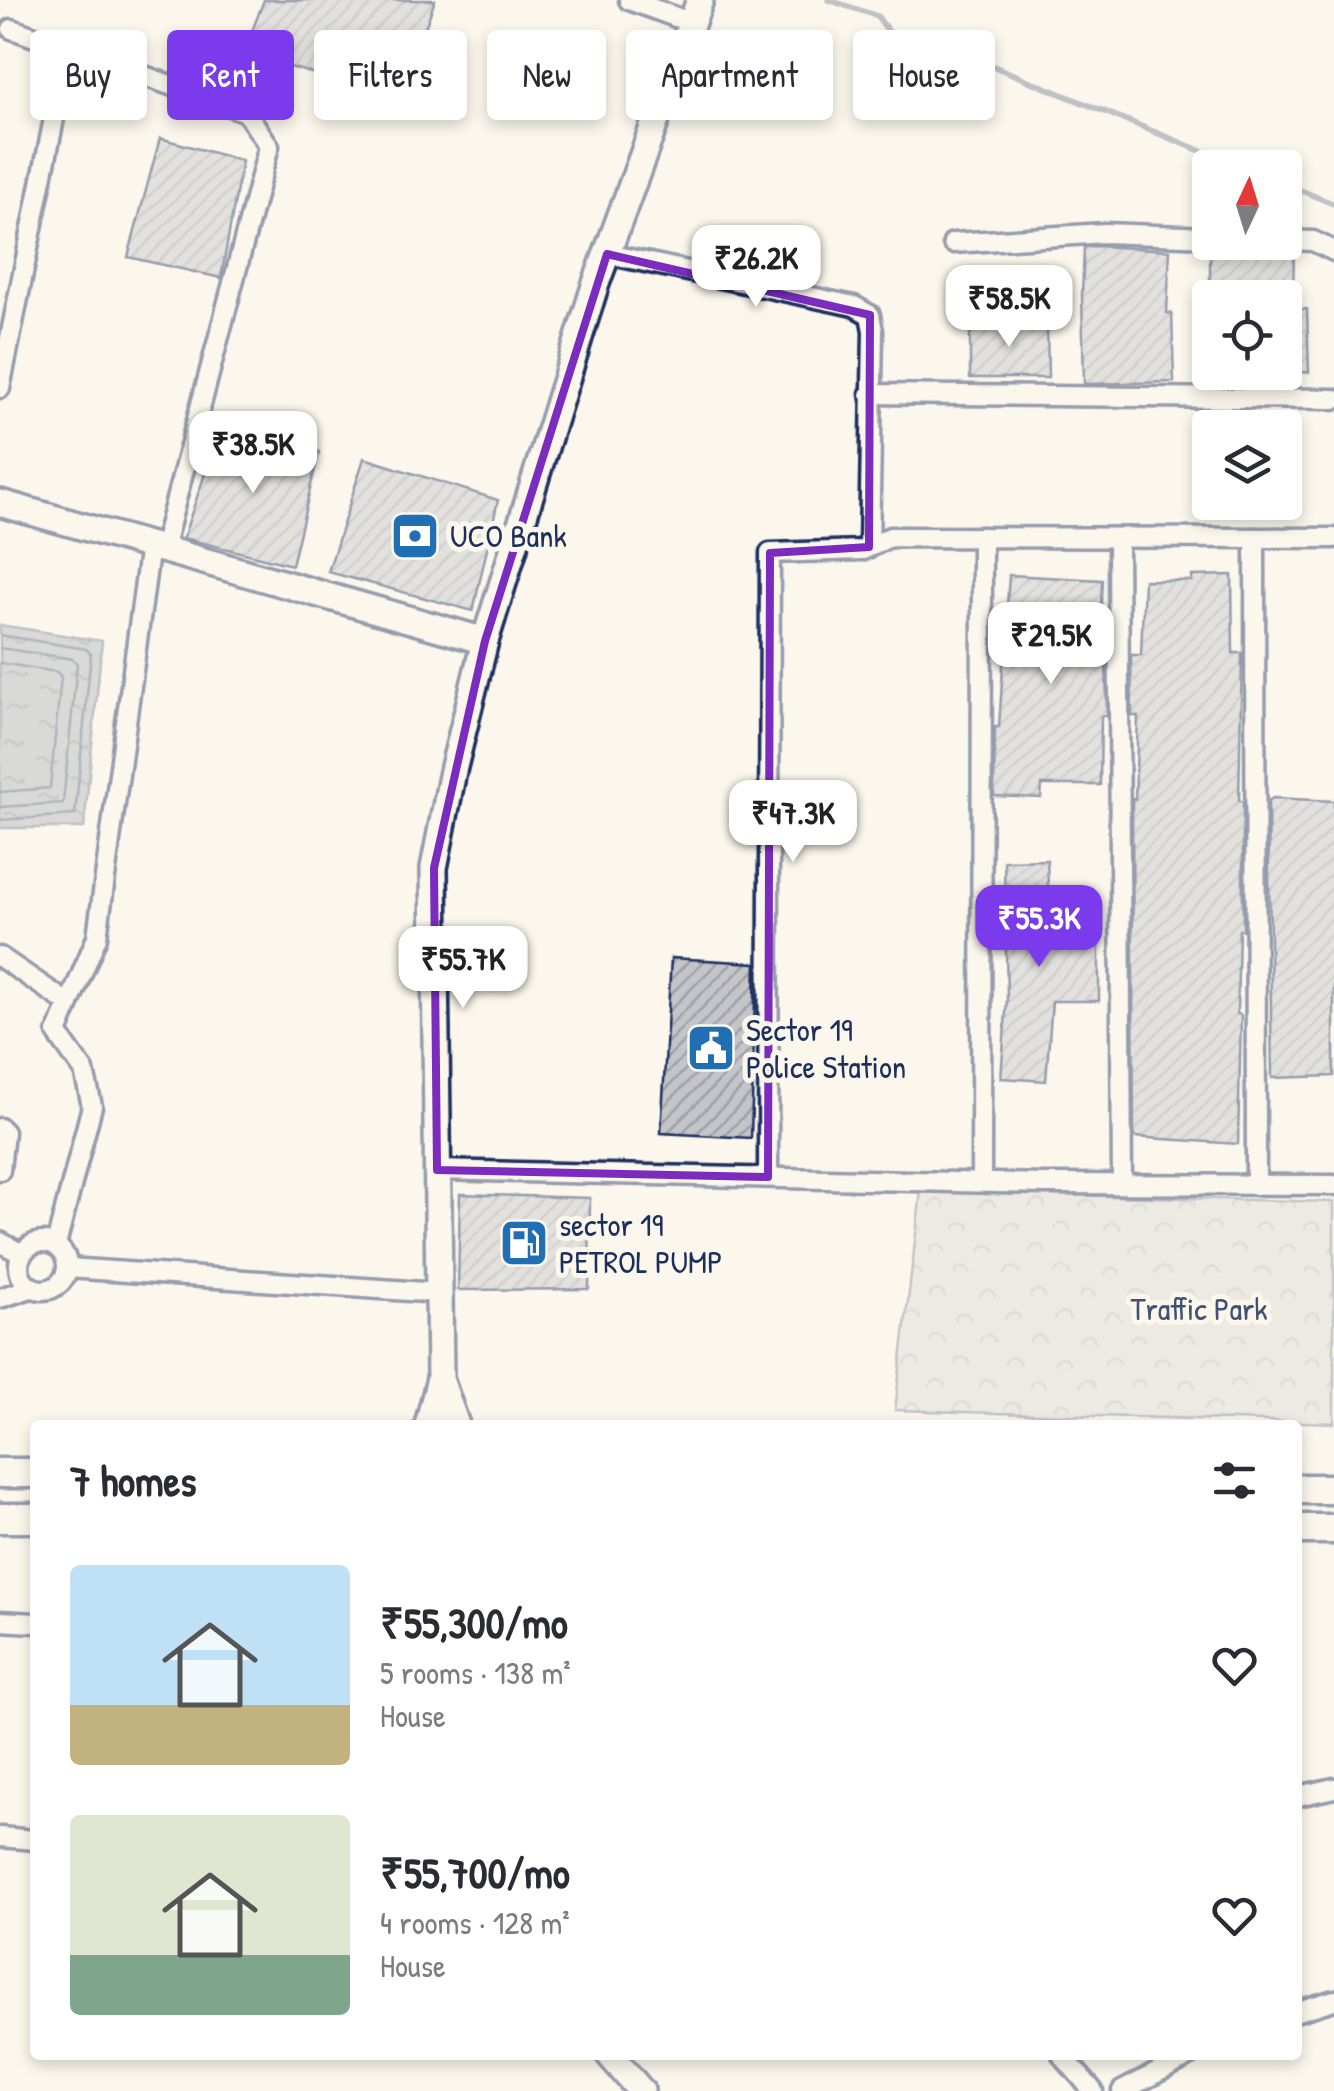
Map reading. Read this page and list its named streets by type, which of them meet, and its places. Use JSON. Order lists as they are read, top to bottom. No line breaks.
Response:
{"parks":["Traffic Park"],"places":{"bank":["UCO Bank"],"public building":["Sector 19 Police Station"],"fuel station":["sector 19 PETROL PUMP"]},"north":"top","page":{"chip":["Buy","Rent","Filters","New","Apartment","House"],"price":["₹26.2K","₹58.5K","₹38.5K","₹29.5K","₹47.3K","₹55.3K","₹55.7K"],"heading":"7 homes","list":[{"name":"₹55,300/mo","note":"5 rooms · 138 m² · House"},{"name":"₹55,700/mo","note":"4 rooms · 128 m² · House"}]}}
